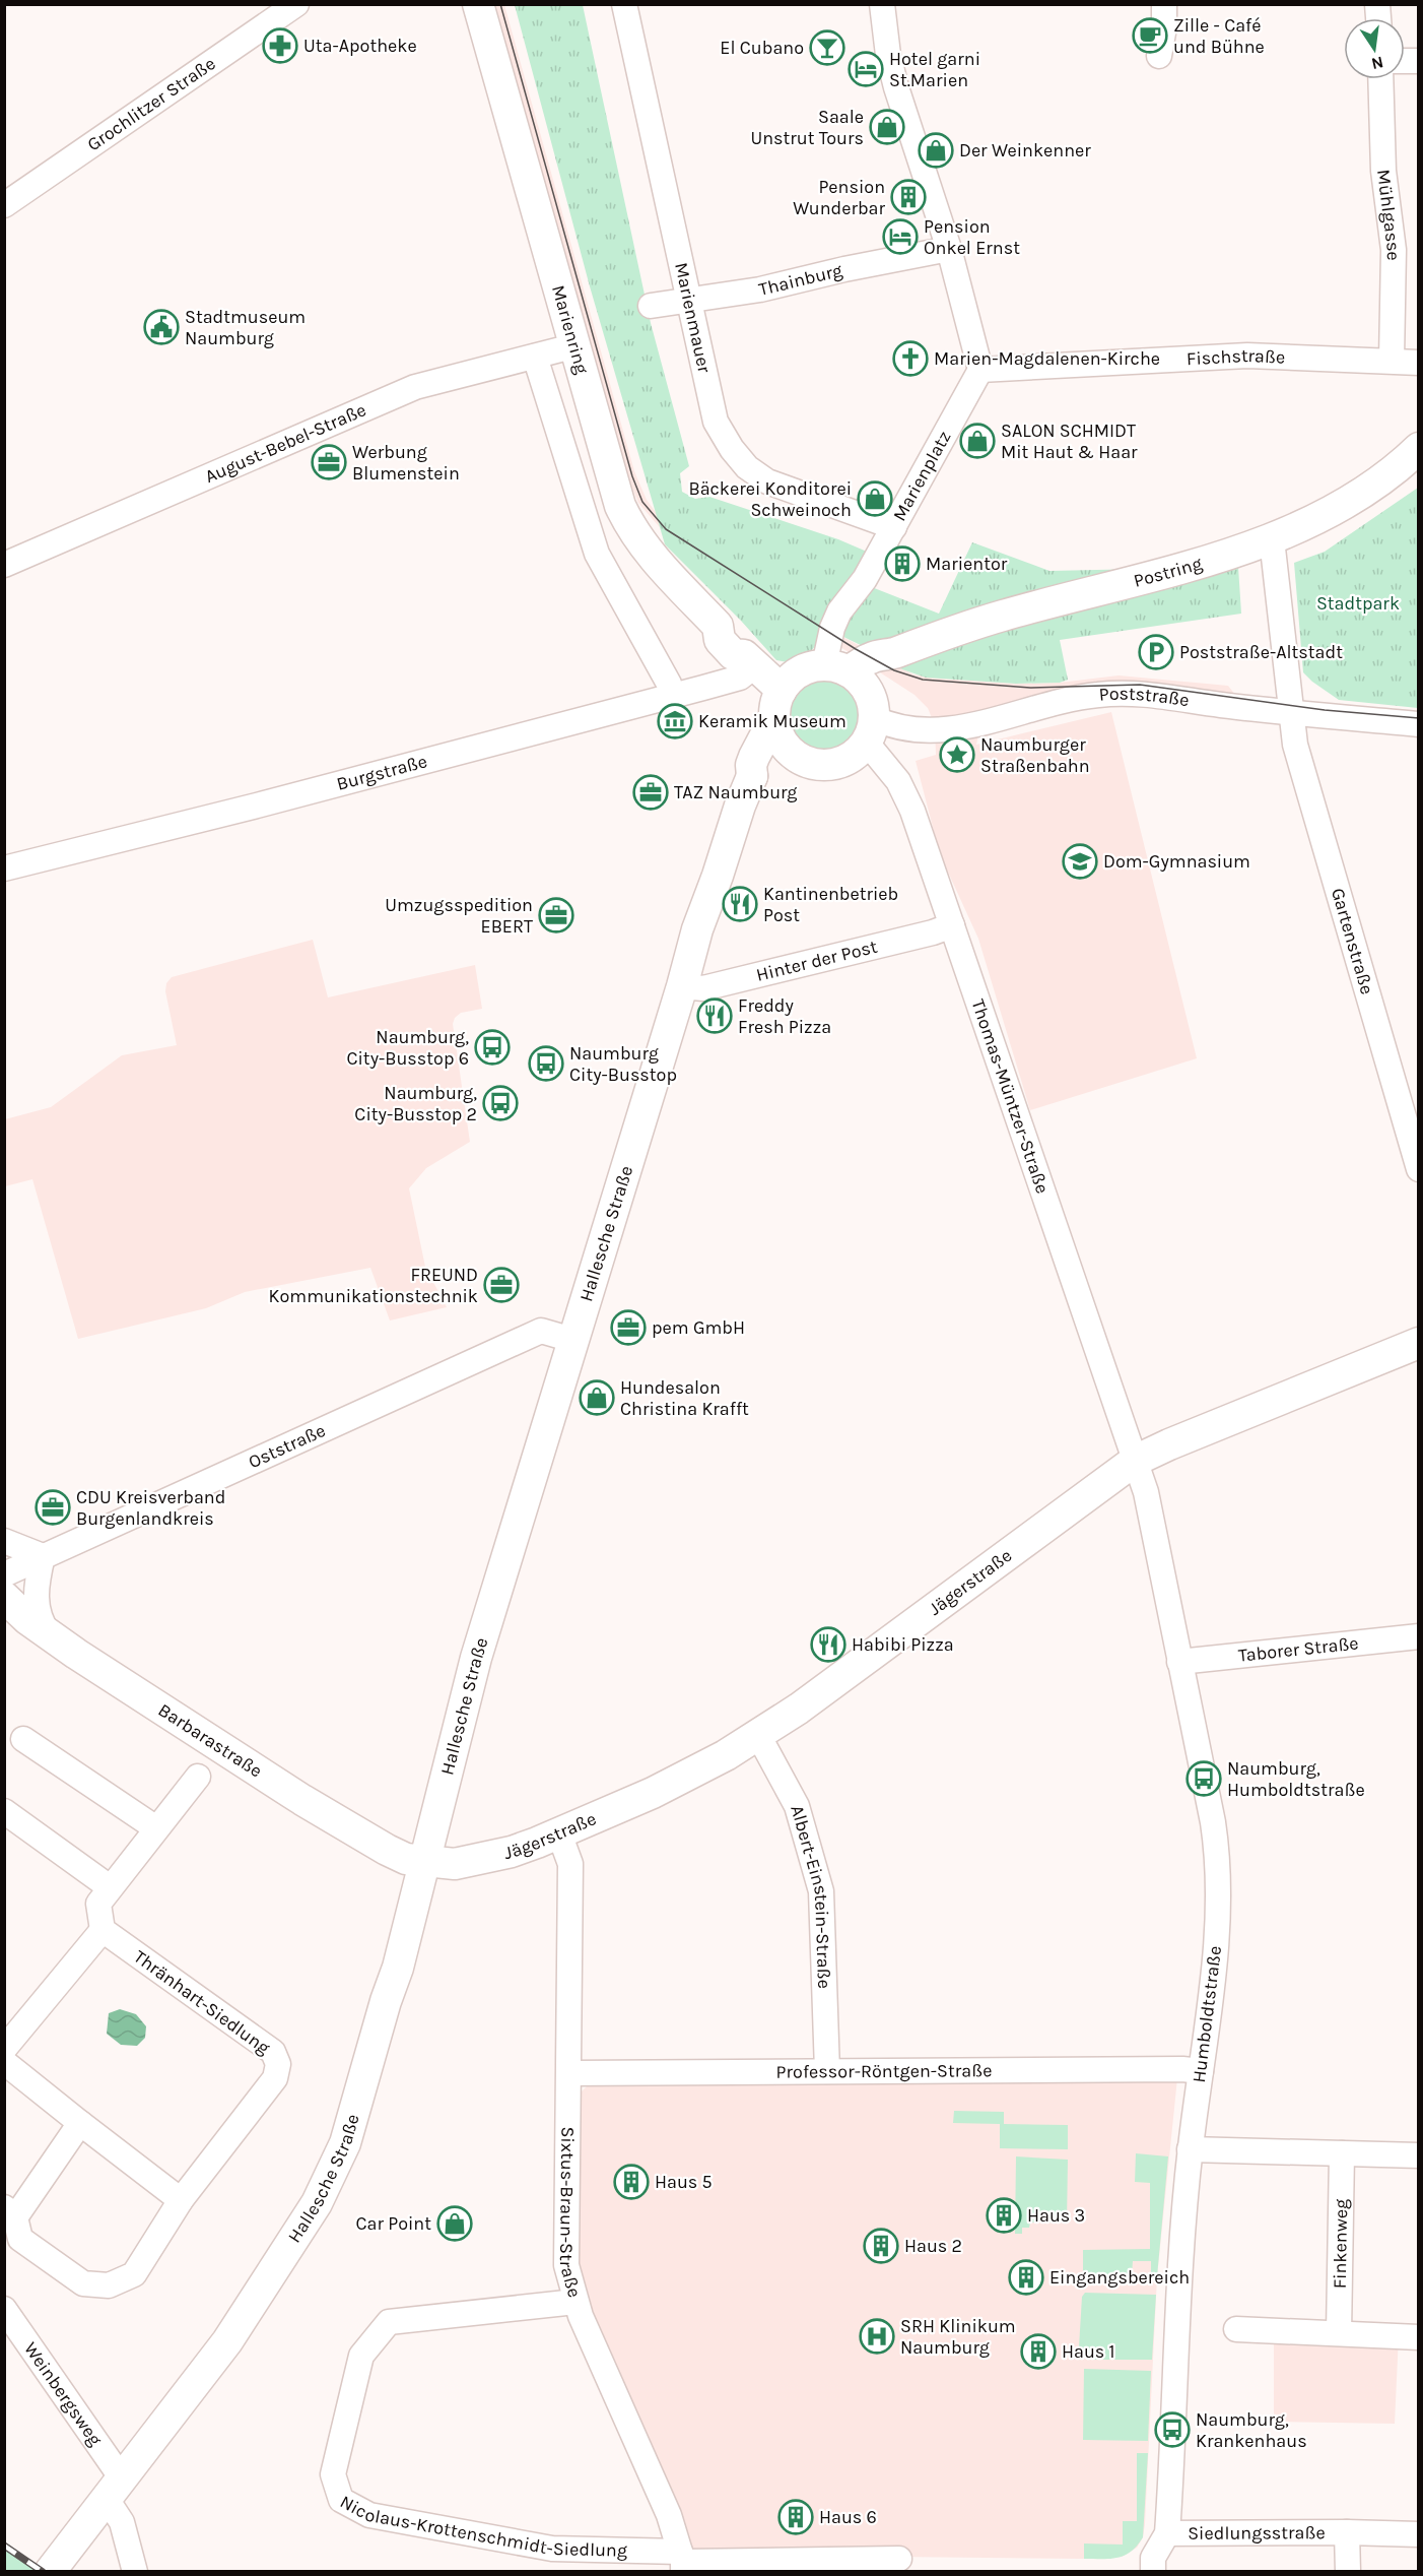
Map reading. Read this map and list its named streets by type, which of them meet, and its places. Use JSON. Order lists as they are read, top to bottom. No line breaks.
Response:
{"streets":{"main road":["Marienring","Postring","Hallesche Straße","Jägerstraße","Barbarastraße"],"street":["Grochlitzer Straße","Mühlgasse","Thainburg","Marienmauer","Fischstraße","August-Bebel-Straße","Marienplatz","Poststraße","Burgstraße","Gartenstraße","Hinter der Post","Thomas-Müntzer-Straße","Oststraße","Taborer Straße","Albert-Einstein-Straße","Thränhart-Siedlung","Humboldtstraße","Professor-Röntgen-Straße","Sixtus-Braun-Straße","Finkenweg","Weinbergsweg","Nicolaus-Krottenschmidt-Siedlung","Siedlungsstraße"]},"crossings":[["Mühlgasse","Fischstraße"],["Thainburg","Marienmauer"],["Marienmauer","Marienplatz"],["Marienring","August-Bebel-Straße"],["Marienring","Marienplatz"],["Marienring","Postring"],["Marienring","Poststraße"],["Marienring","Burgstraße"],["Marienring","Thomas-Müntzer-Straße"],["Marienring","Hallesche Straße"],["Fischstraße","Marienplatz"],["Marienplatz","Postring"],["Marienplatz","Poststraße"],["Marienplatz","Thomas-Müntzer-Straße"],["Marienplatz","Hallesche Straße"],["Postring","Poststraße"],["Postring","Gartenstraße"],["Postring","Thomas-Müntzer-Straße"],["Postring","Hallesche Straße"],["Poststraße","Gartenstraße"],["Poststraße","Thomas-Müntzer-Straße"],["Poststraße","Hallesche Straße"],["Hinter der Post","Thomas-Müntzer-Straße"],["Hinter der Post","Hallesche Straße"],["Thomas-Müntzer-Straße","Hallesche Straße"],["Thomas-Müntzer-Straße","Jägerstraße"],["Thomas-Müntzer-Straße","Humboldtstraße"],["Hallesche Straße","Oststraße"],["Hallesche Straße","Jägerstraße"],["Hallesche Straße","Barbarastraße"],["Hallesche Straße","Weinbergsweg"],["Jägerstraße","Barbarastraße"],["Jägerstraße","Albert-Einstein-Straße"],["Jägerstraße","Humboldtstraße"],["Jägerstraße","Sixtus-Braun-Straße"],["Taborer Straße","Humboldtstraße"],["Albert-Einstein-Straße","Professor-Röntgen-Straße"],["Humboldtstraße","Professor-Röntgen-Straße"],["Humboldtstraße","Siedlungsstraße"],["Professor-Röntgen-Straße","Sixtus-Braun-Straße"],["Sixtus-Braun-Straße","Nicolaus-Krottenschmidt-Siedlung"]],"parks":["Stadtpark"],"places":{"cafe":["Zille - Café und Bühne"],"pharmacy":["Uta-Apotheke"],"bar":["El Cubano"],"hotel":["Hotel garni St.Marien","Pension Onkel Ernst"],"shop":["Saale Unstrut Tours","Der Weinkenner","SALON SCHMIDT Mit Haut & Haar","Bäckerei Konditorei Schweinoch","Hundesalon Christina Krafft","Car Point"],"building":["Pension Wunderbar","Marientor","Haus 5","Haus 3","Haus 2","Eingangsbereich","Haus 1","Haus 6"],"public building":["Stadtmuseum Naumburg"],"church":["Marien-Magdalenen-Kirche"],"office":["Werbung Blumenstein","TAZ Naumburg","Umzugsspedition EBERT","FREUND Kommunikationstechnik","pem GmbH","CDU Kreisverband Burgenlandkreis"],"parking":["Poststraße-Altstadt"],"museum":["Keramik Museum"],"place":["Naumburger Straßenbahn"],"school or university":["Dom-Gymnasium"],"restaurant":["Kantinenbetrieb Post","Freddy Fresh Pizza","Habibi Pizza"],"bus stop":["Naumburg, City-Busstop 6","Naumburg City-Busstop","Naumburg, City-Busstop 2","Naumburg, Humboldtstraße","Naumburg, Krankenhaus"],"hospital":["SRH Klinikum Naumburg"]},"north":"bottom"}
